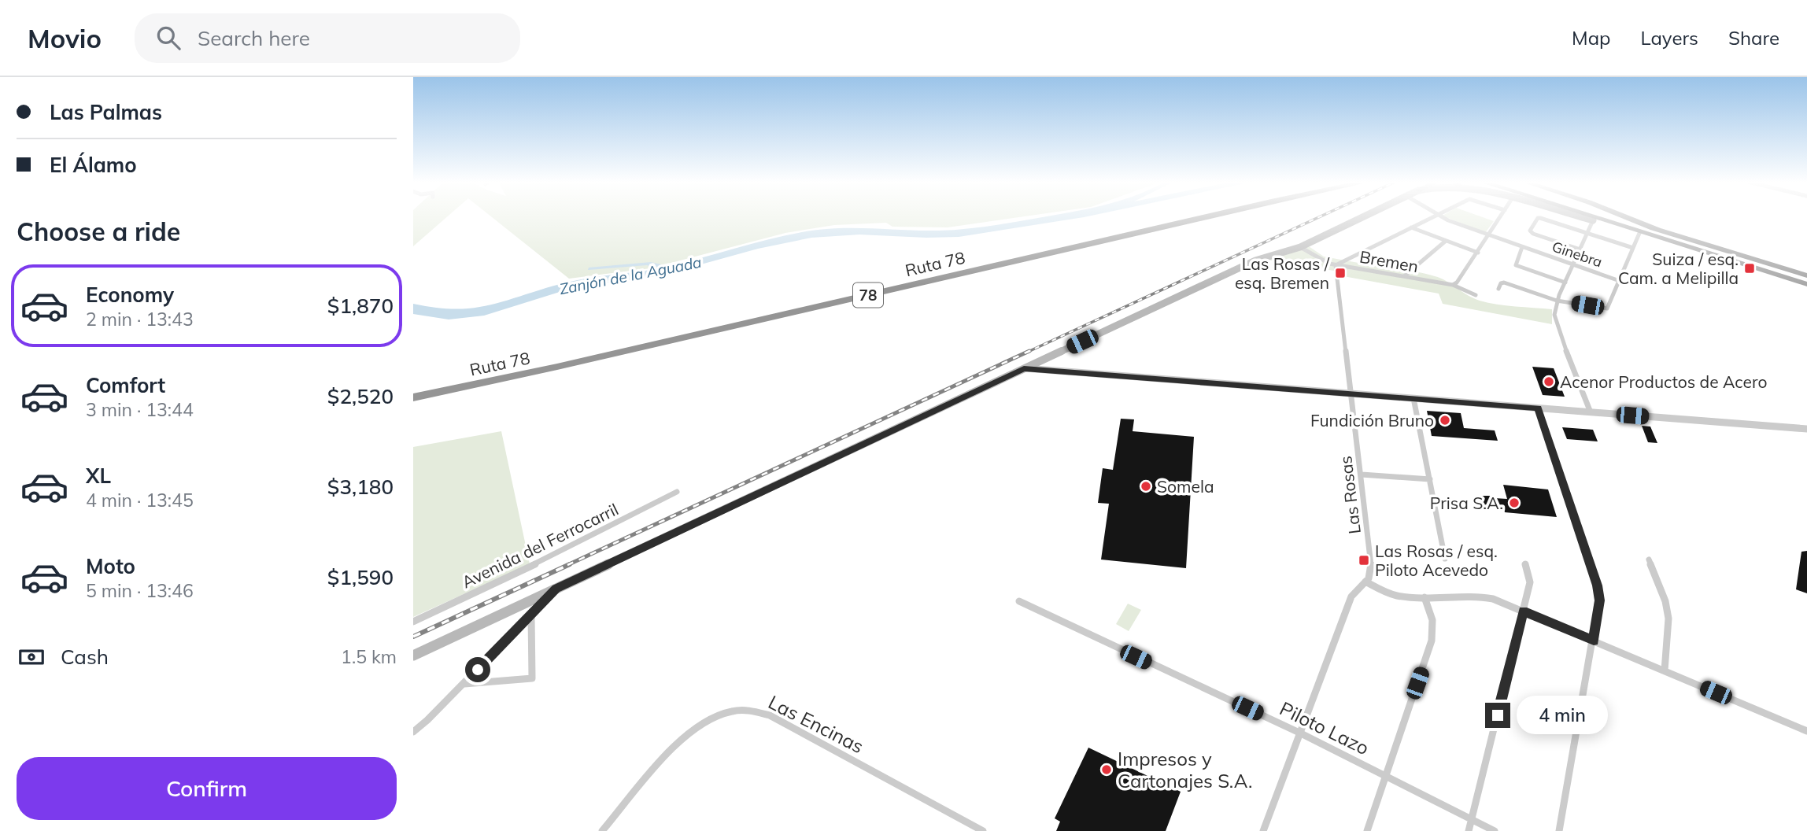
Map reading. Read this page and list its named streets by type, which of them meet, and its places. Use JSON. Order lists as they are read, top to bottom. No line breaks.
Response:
{"streets":{"highway":["Ruta 78","78"],"street":["Ginebra","Bremen","Las Rosas","Avenida del Ferrocarril","Las Encinas","Piloto Lazo"]},"crossings":[["Bremen","Las Rosas"],["Las Rosas","Piloto Lazo"]],"water":["Zanjón de la Aguada"],"places":{"transit":["Suiza / esq. Cam. a Melipilla","Las Rosas / esq. Bremen","Las Rosas / esq. Piloto Acevedo"],"other":["Acenor Productos de Acero","Fundición Bruno","Somela","Prisa S.A.","Impresos y Cartonajes S.A."]},"page":{"header":"Movio","search":"Search here","nav":["Map","Layers","Share"],"banner":["Las Palmas","El Álamo"],"heading":"Choose a ride","list":[{"name":"Economy","note":"2 min · 13:43","value":"$1,870"},{"name":"Comfort","note":"3 min · 13:44","value":"$2,520"},{"name":"XL","note":"4 min · 13:45","value":"$3,180"},{"name":"Moto","note":"5 min · 13:46","value":"$1,590"}],"pay":["Cash","1.5 km"],"bubble":"4 min","buttons":"Confirm"}}
